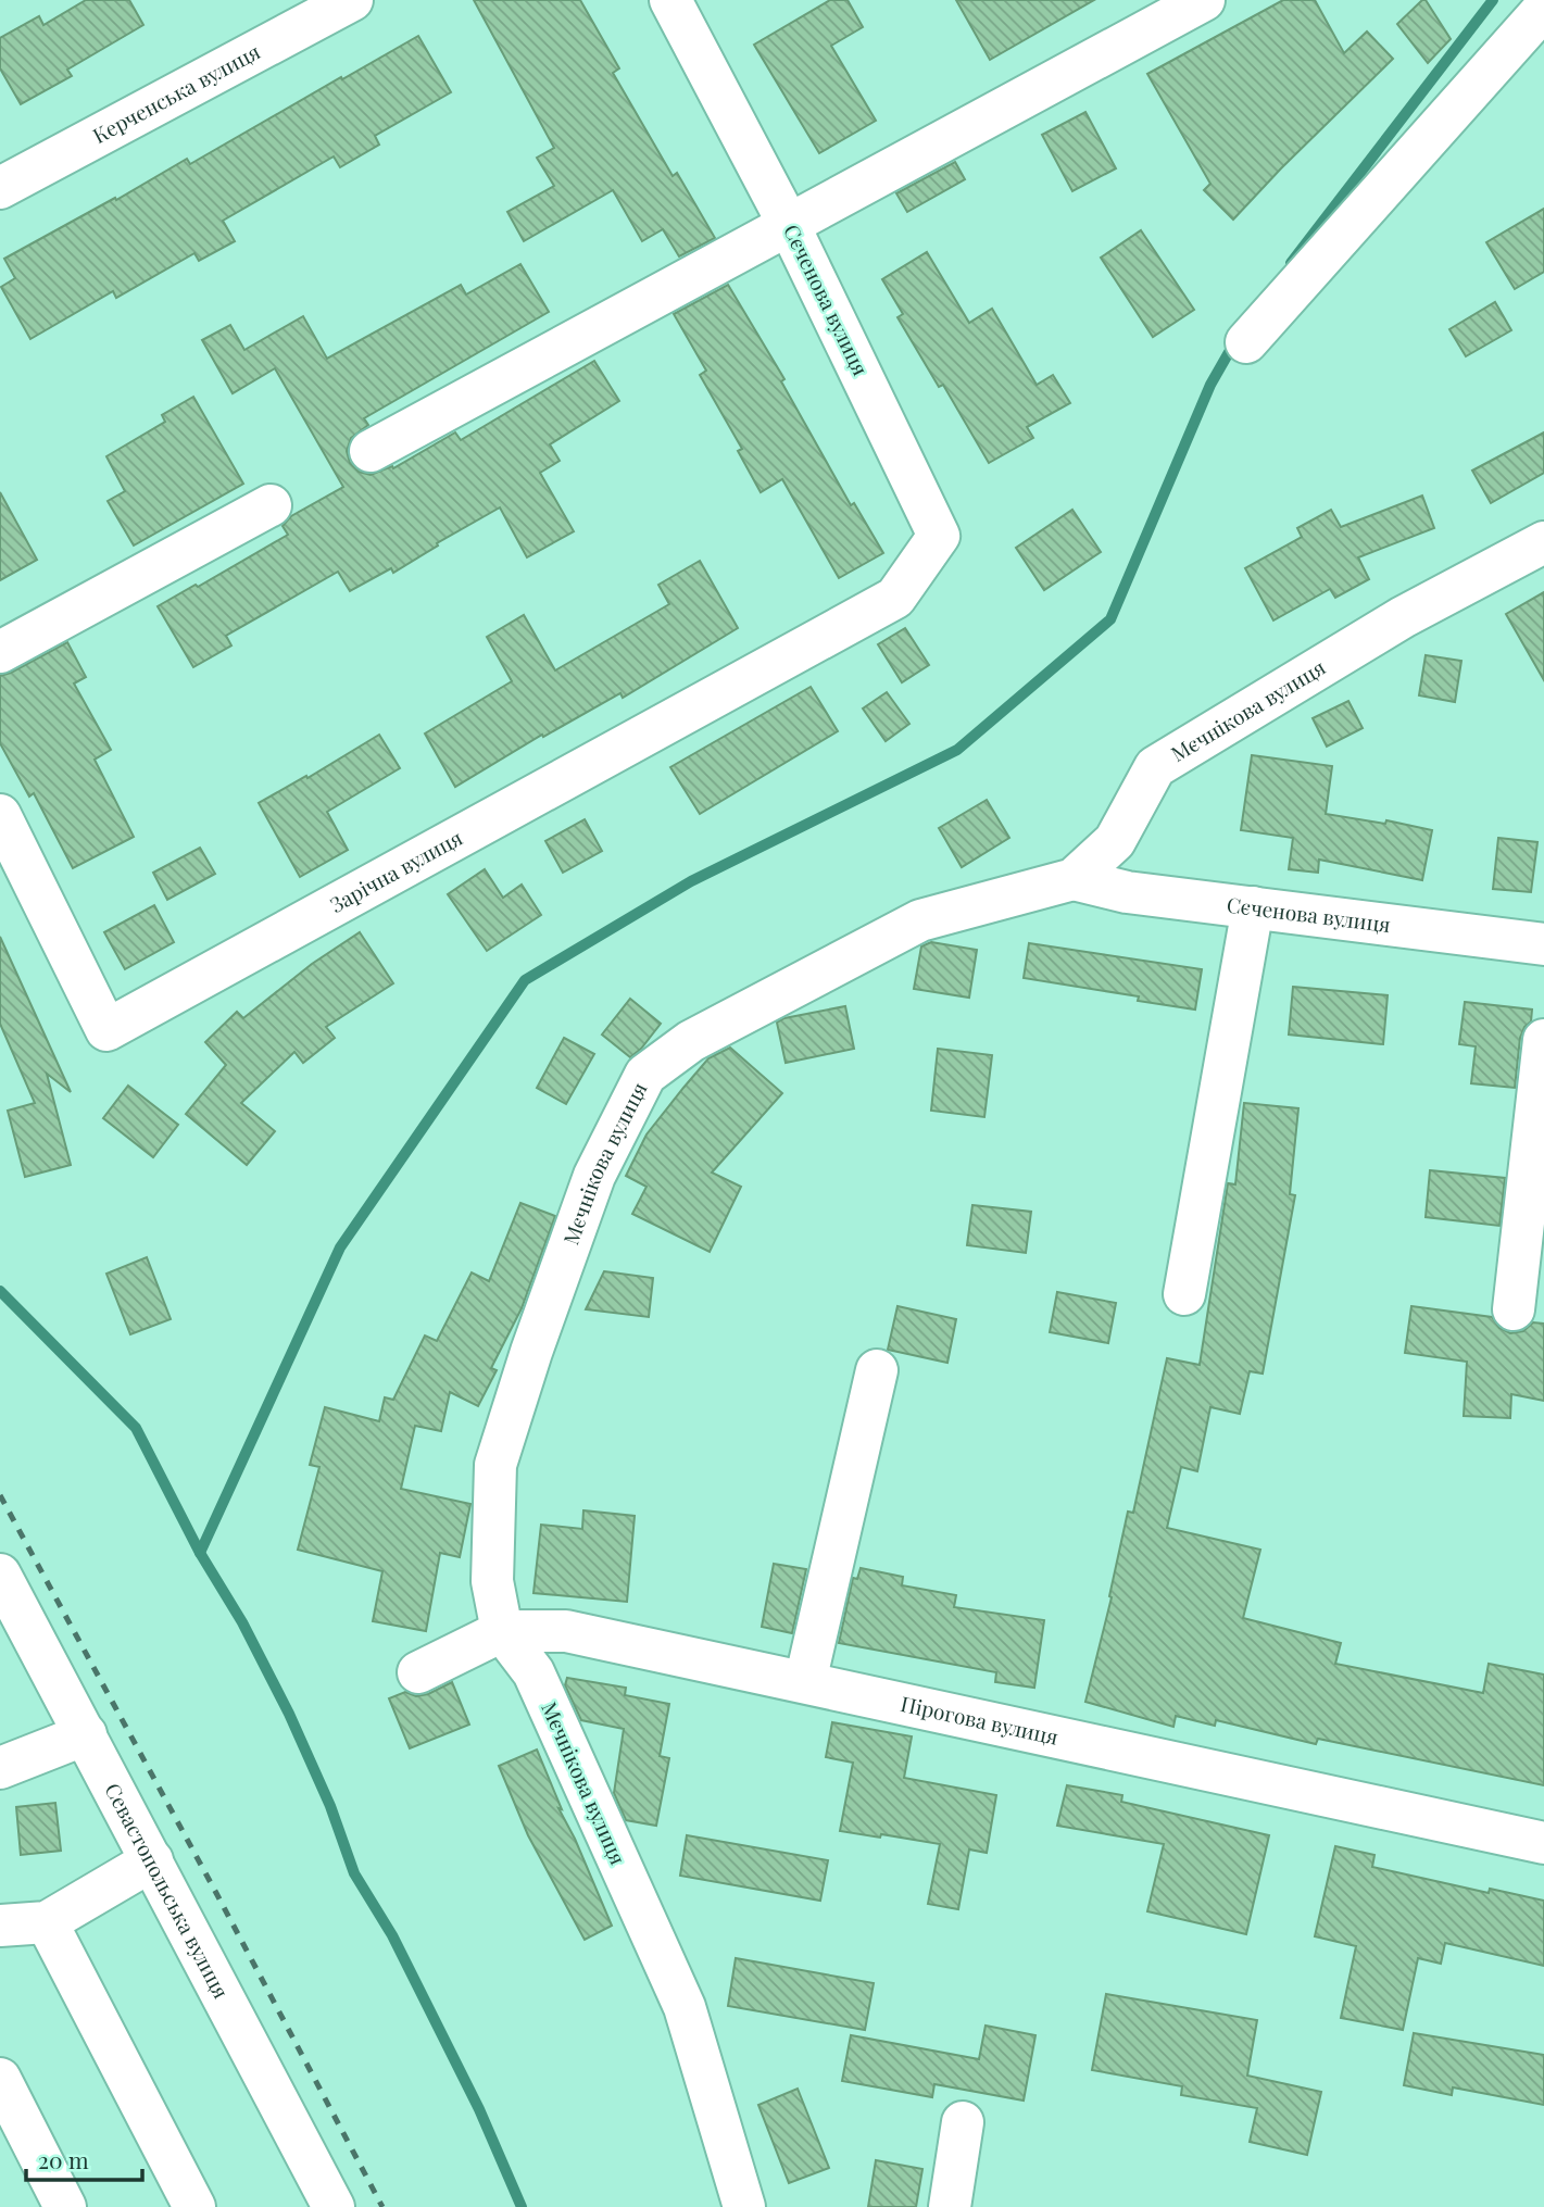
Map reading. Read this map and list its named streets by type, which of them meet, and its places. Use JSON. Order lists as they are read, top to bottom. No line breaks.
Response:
{"streets":{"street":["Керченська вулиця","Сєченова вулиця","Мєчнікова вулиця","Зарічна вулиця","Пірогова вулиця","Севастопольська вулиця"]},"crossings":[["Сєченова вулиця","Мєчнікова вулиця"],["Сєченова вулиця","Зарічна вулиця"],["Мєчнікова вулиця","Пірогова вулиця"]],"scale_bar":"20 m"}
